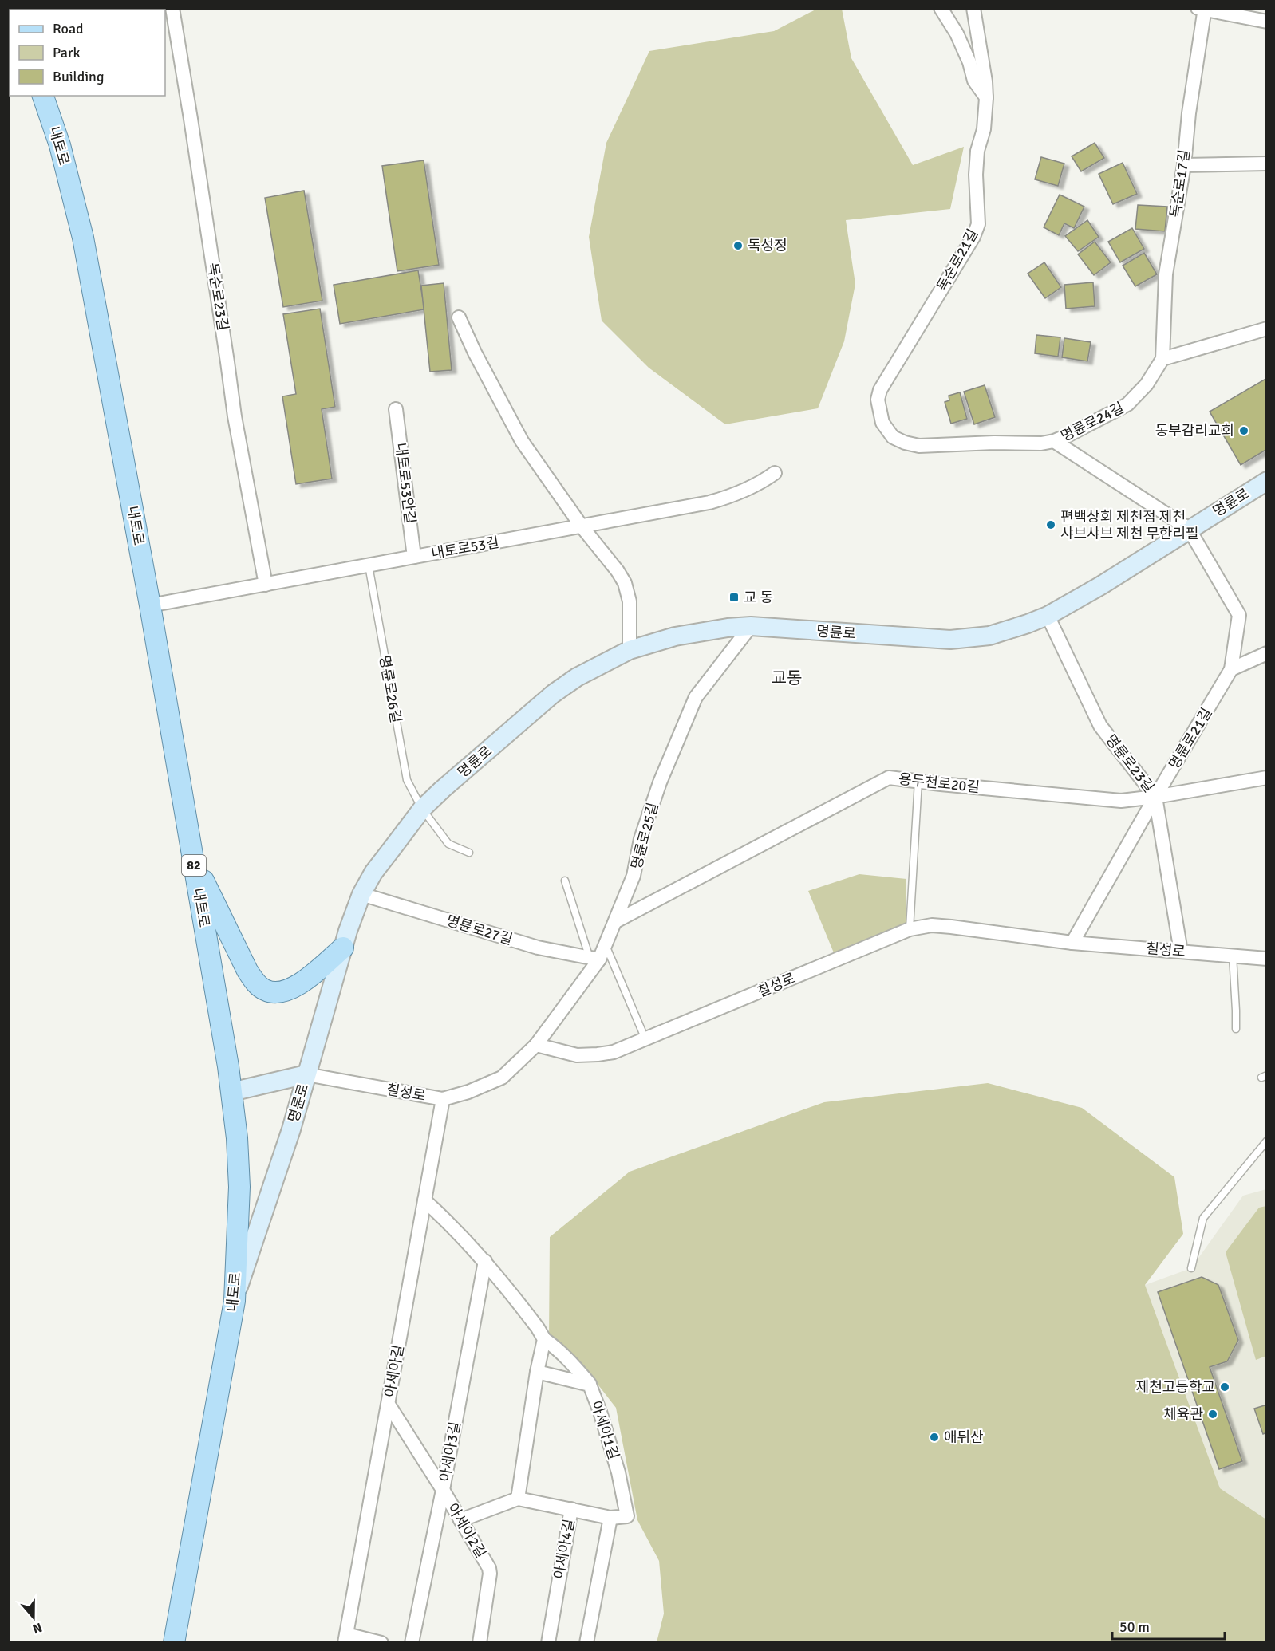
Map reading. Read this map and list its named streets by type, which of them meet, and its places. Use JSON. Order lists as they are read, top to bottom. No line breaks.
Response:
{"streets":{"main road":["내토로","82"],"street":["독순로17길","독순로21길","독순로23길","명륜로24길","내토로53안길","명륜로","내토로53길","명륜로21길","명륜로23길","용두천로20길","명륜로25길","명륜로27길","칠성로","아세아길","아세아1길","아세아3길","아세아2길","아세아4길"],"lane":["명륜로26길"]},"crossings":[["내토로","명륜로"],["내토로","내토로53길"],["독순로17길","명륜로24길"],["독순로21길","명륜로24길"],["독순로23길","내토로53길"],["내토로53안길","내토로53길"],["명륜로","명륜로26길"],["명륜로","명륜로21길"],["명륜로","명륜로23길"],["명륜로","명륜로25길"],["명륜로","명륜로27길"],["명륜로","칠성로"],["내토로53길","명륜로26길"],["명륜로21길","명륜로23길"],["명륜로21길","용두천로20길"],["명륜로21길","칠성로"],["명륜로23길","용두천로20길"],["명륜로23길","칠성로"],["용두천로20길","명륜로25길"],["명륜로25길","명륜로27길"],["명륜로25길","칠성로"],["칠성로","아세아길"],["아세아길","아세아2길"],["아세아3길","아세아2길"]],"districts":["교동"],"places":{"other":["독성정","동부감리교회","편백상회 제천점 제천 샤브샤브 제천 무한리필","제천고등학교","체육관","애뒤산"],"transit":["교 동"]},"legend":["Road","Park","Building"],"scale_bar":"50 m","north":"bottom"}
